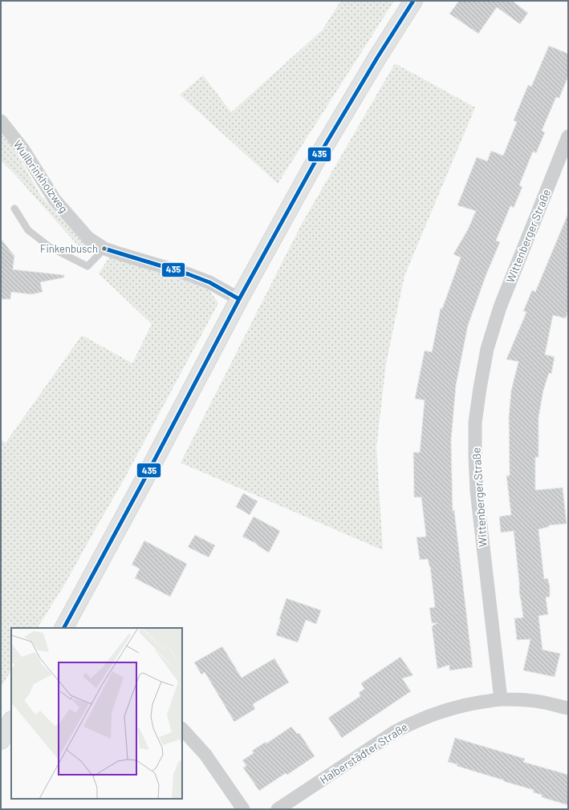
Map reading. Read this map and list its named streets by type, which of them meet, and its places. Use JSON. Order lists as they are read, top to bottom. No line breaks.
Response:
{"streets":{"street":["Wullbrinkholzweg","Wittenberger Straße","Halberstädter Straße"]},"crossings":[["Wittenberger Straße","Halberstädter Straße"]],"places":["Finkenbusch"],"lines":["transit line 435"]}
